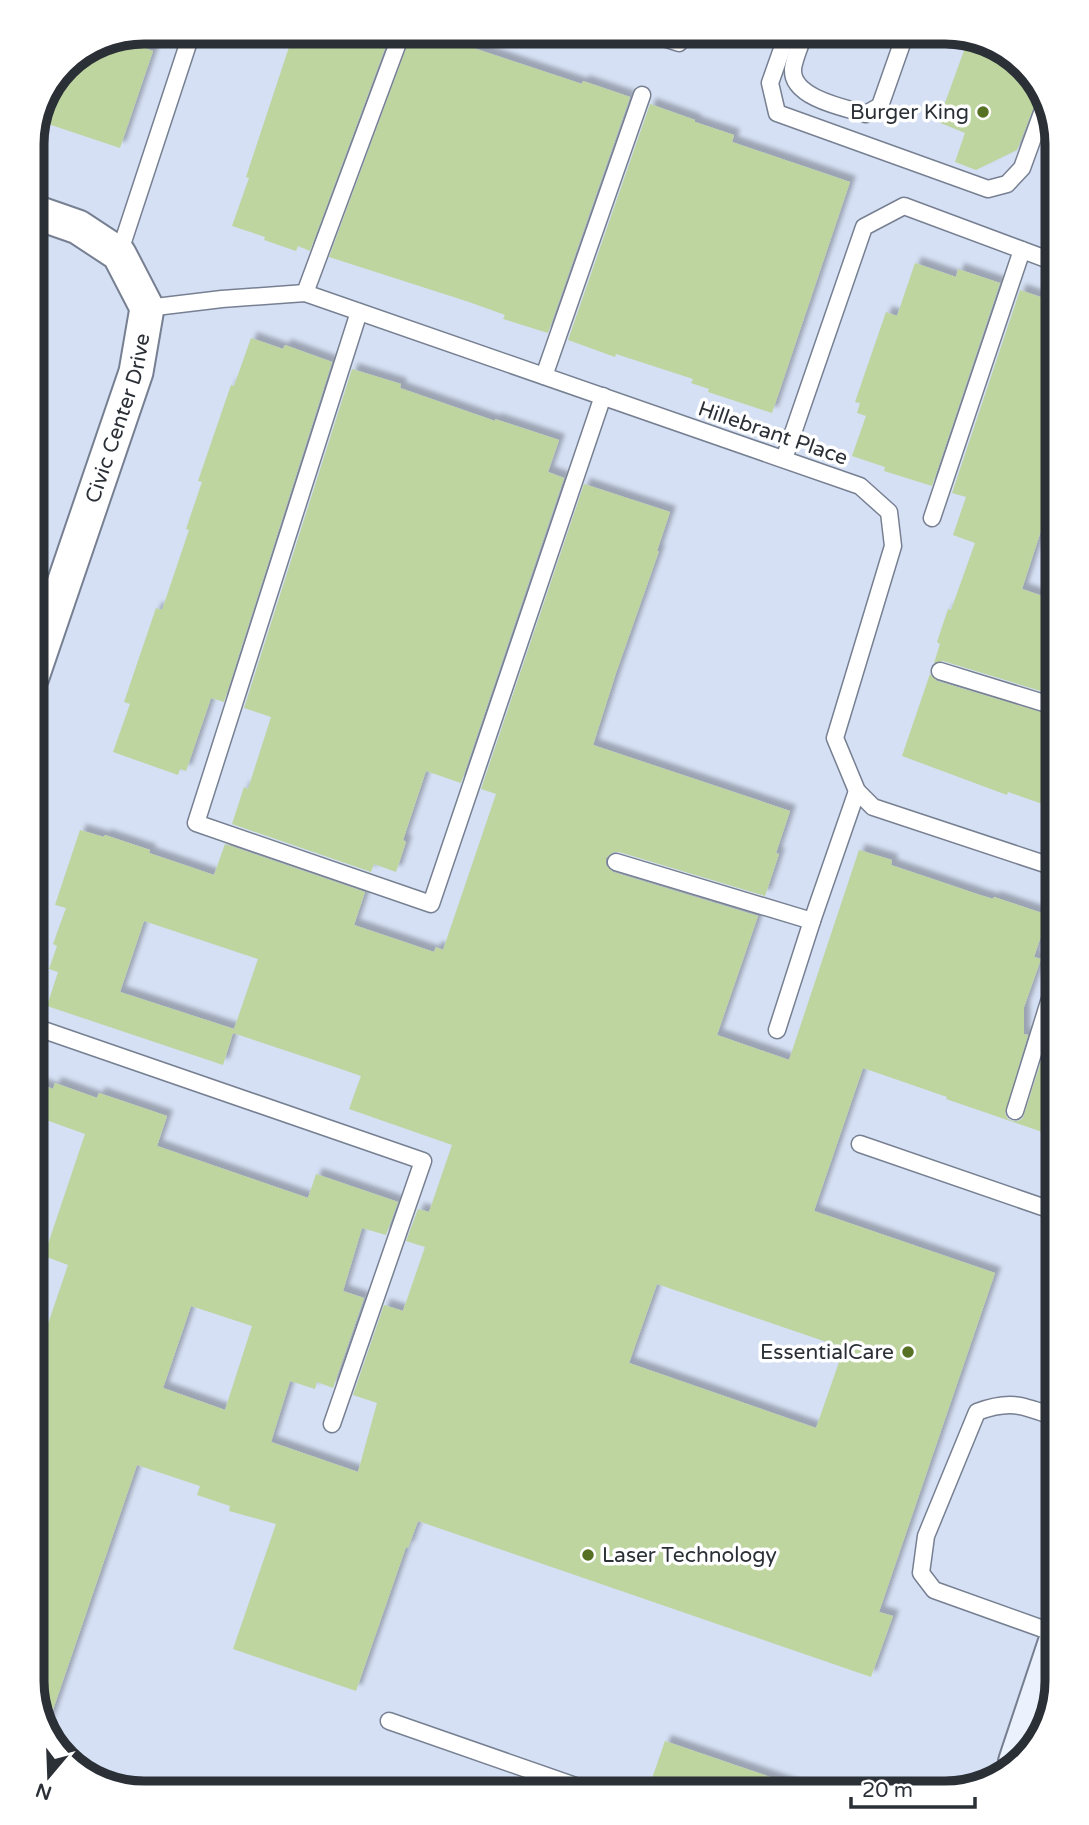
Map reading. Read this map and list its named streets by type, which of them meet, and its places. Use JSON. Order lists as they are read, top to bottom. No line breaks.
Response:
{"streets":{"street":["Civic Center Drive"],"lane":["Hillebrant Place"]},"crossings":[["Civic Center Drive","Hillebrant Place"]],"places":["Burger King","EssentialCare","Laser Technology"],"scale_bar":"20 m","north":"bottom"}
